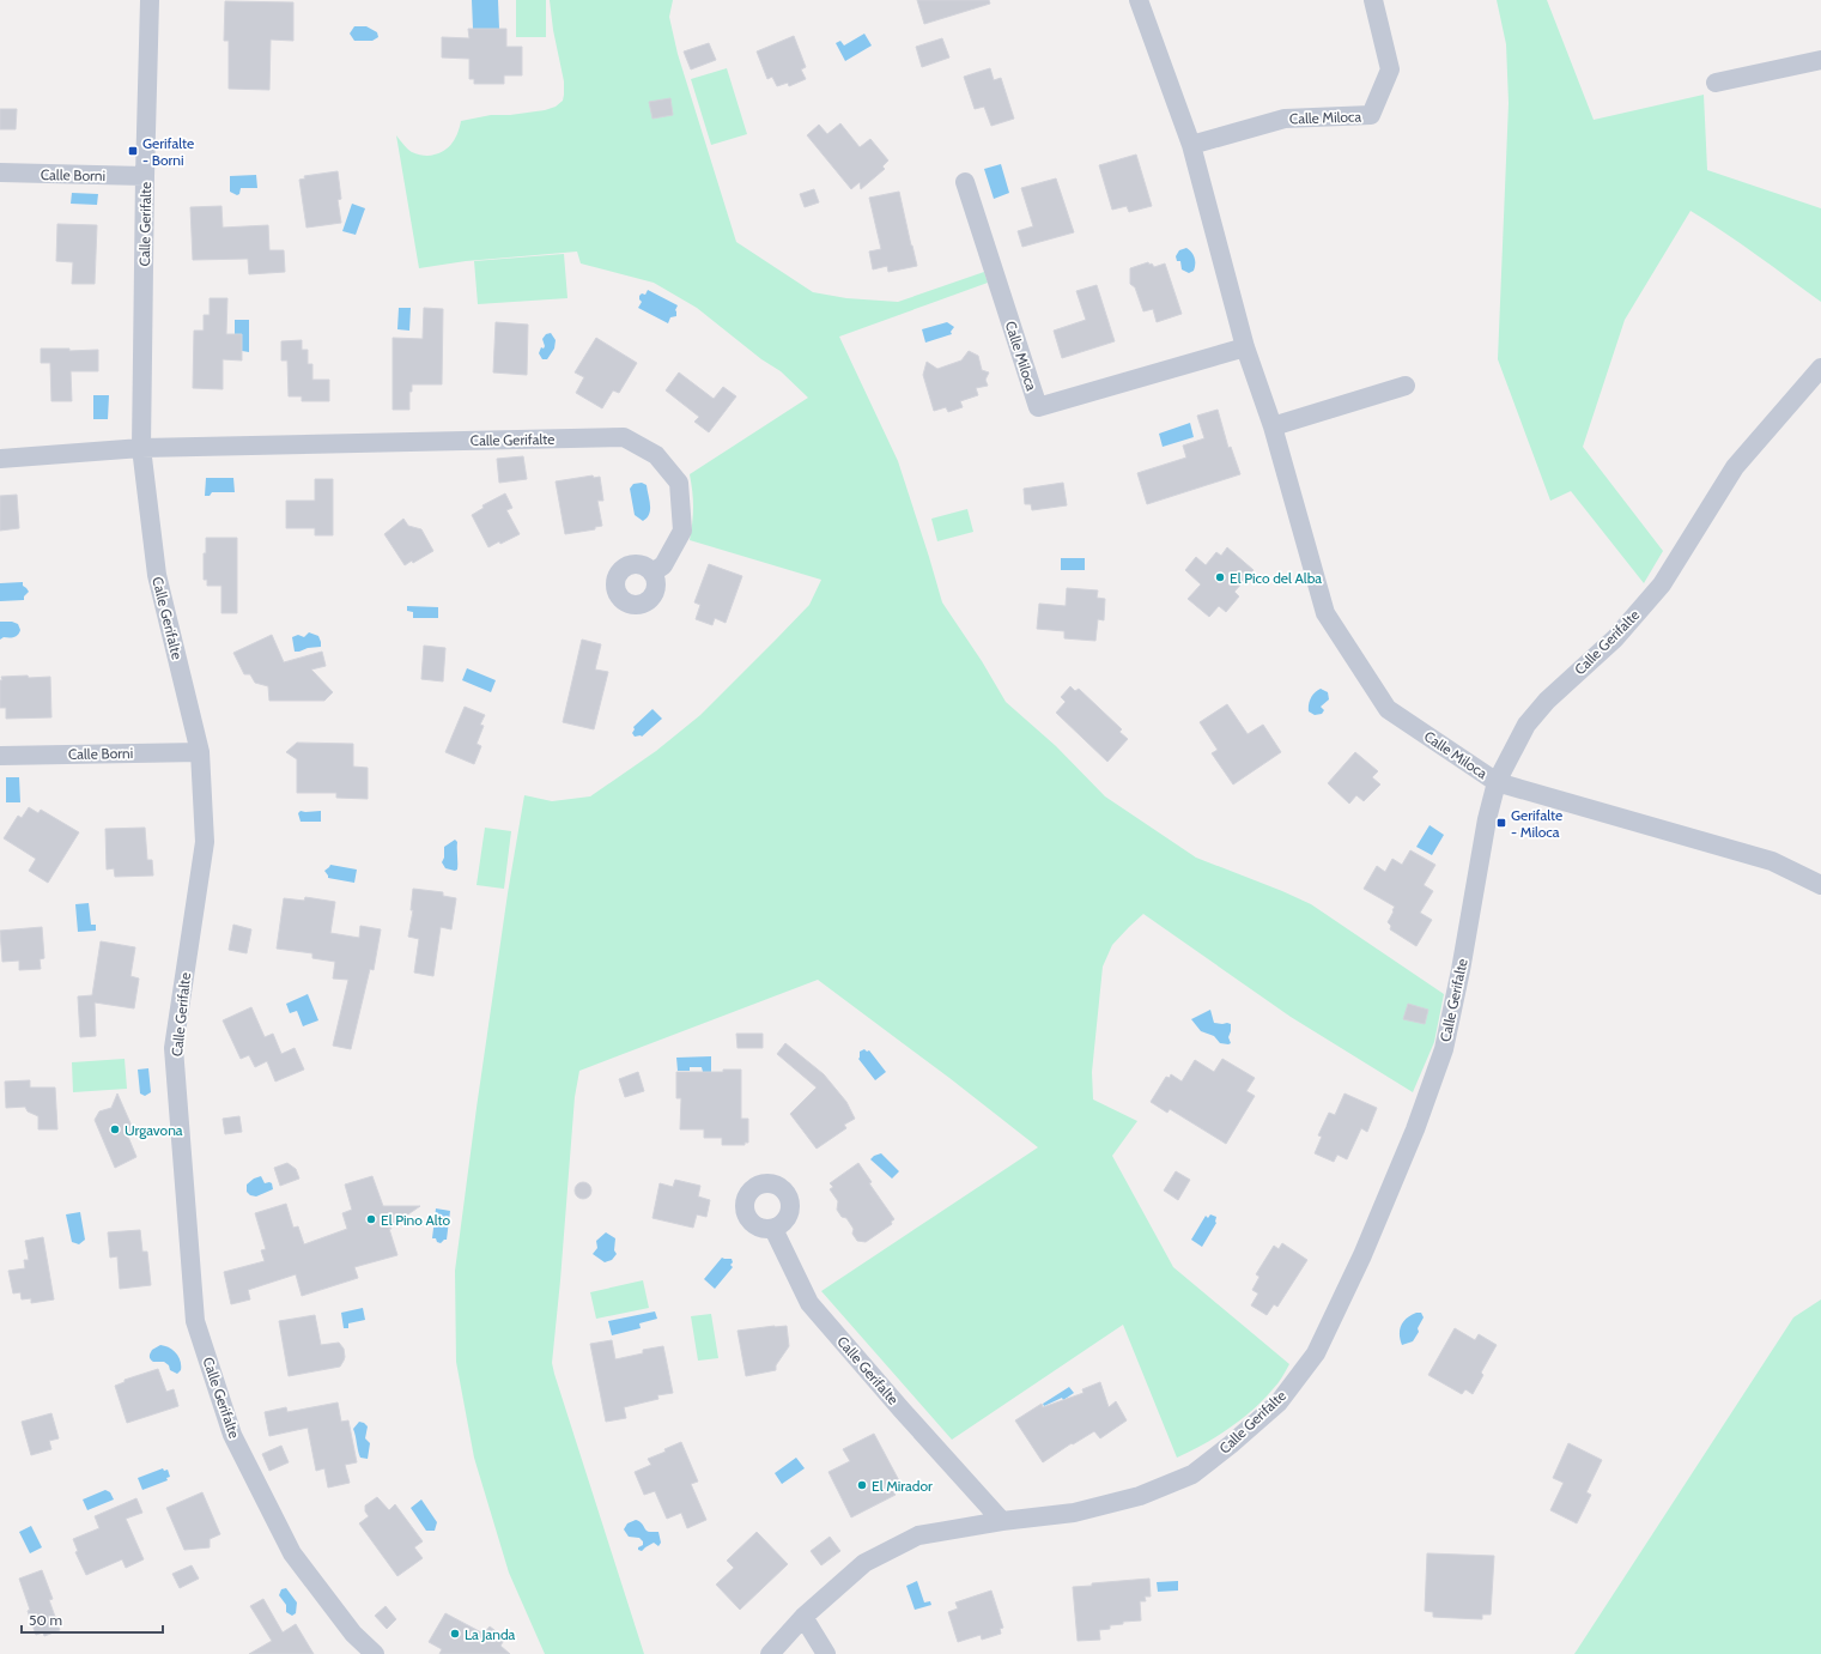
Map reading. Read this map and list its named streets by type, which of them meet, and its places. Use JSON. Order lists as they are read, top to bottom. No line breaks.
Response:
{"streets":{"street":["Calle Miloca","Calle Borni","Calle Gerifalte"]},"crossings":[["Calle Miloca","Calle Gerifalte"],["Calle Borni","Calle Gerifalte"]],"places":{"transit":["Gerifalte - Borni","Gerifalte - Miloca"],"other":["El Pico del Alba","Urgavona","El Pino Alto","El Mirador","La Janda"]},"scale_bar":"50 m"}
